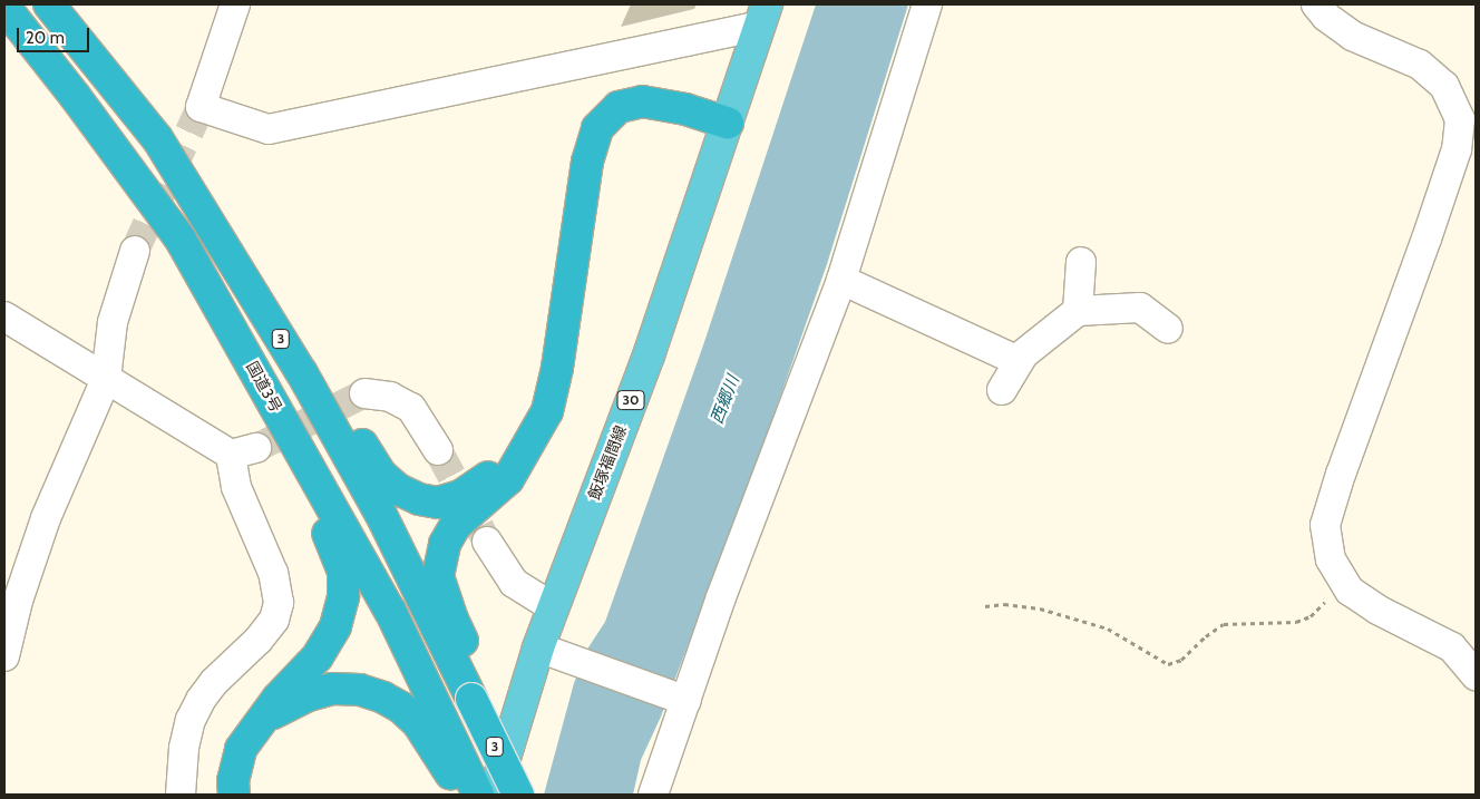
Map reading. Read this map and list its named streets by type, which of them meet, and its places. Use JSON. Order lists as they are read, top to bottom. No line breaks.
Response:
{"streets":{"highway":["3","国道3号"],"main road":["30","飯塚福間線"]},"water":["西郷川"],"scale_bar":"20 m"}
